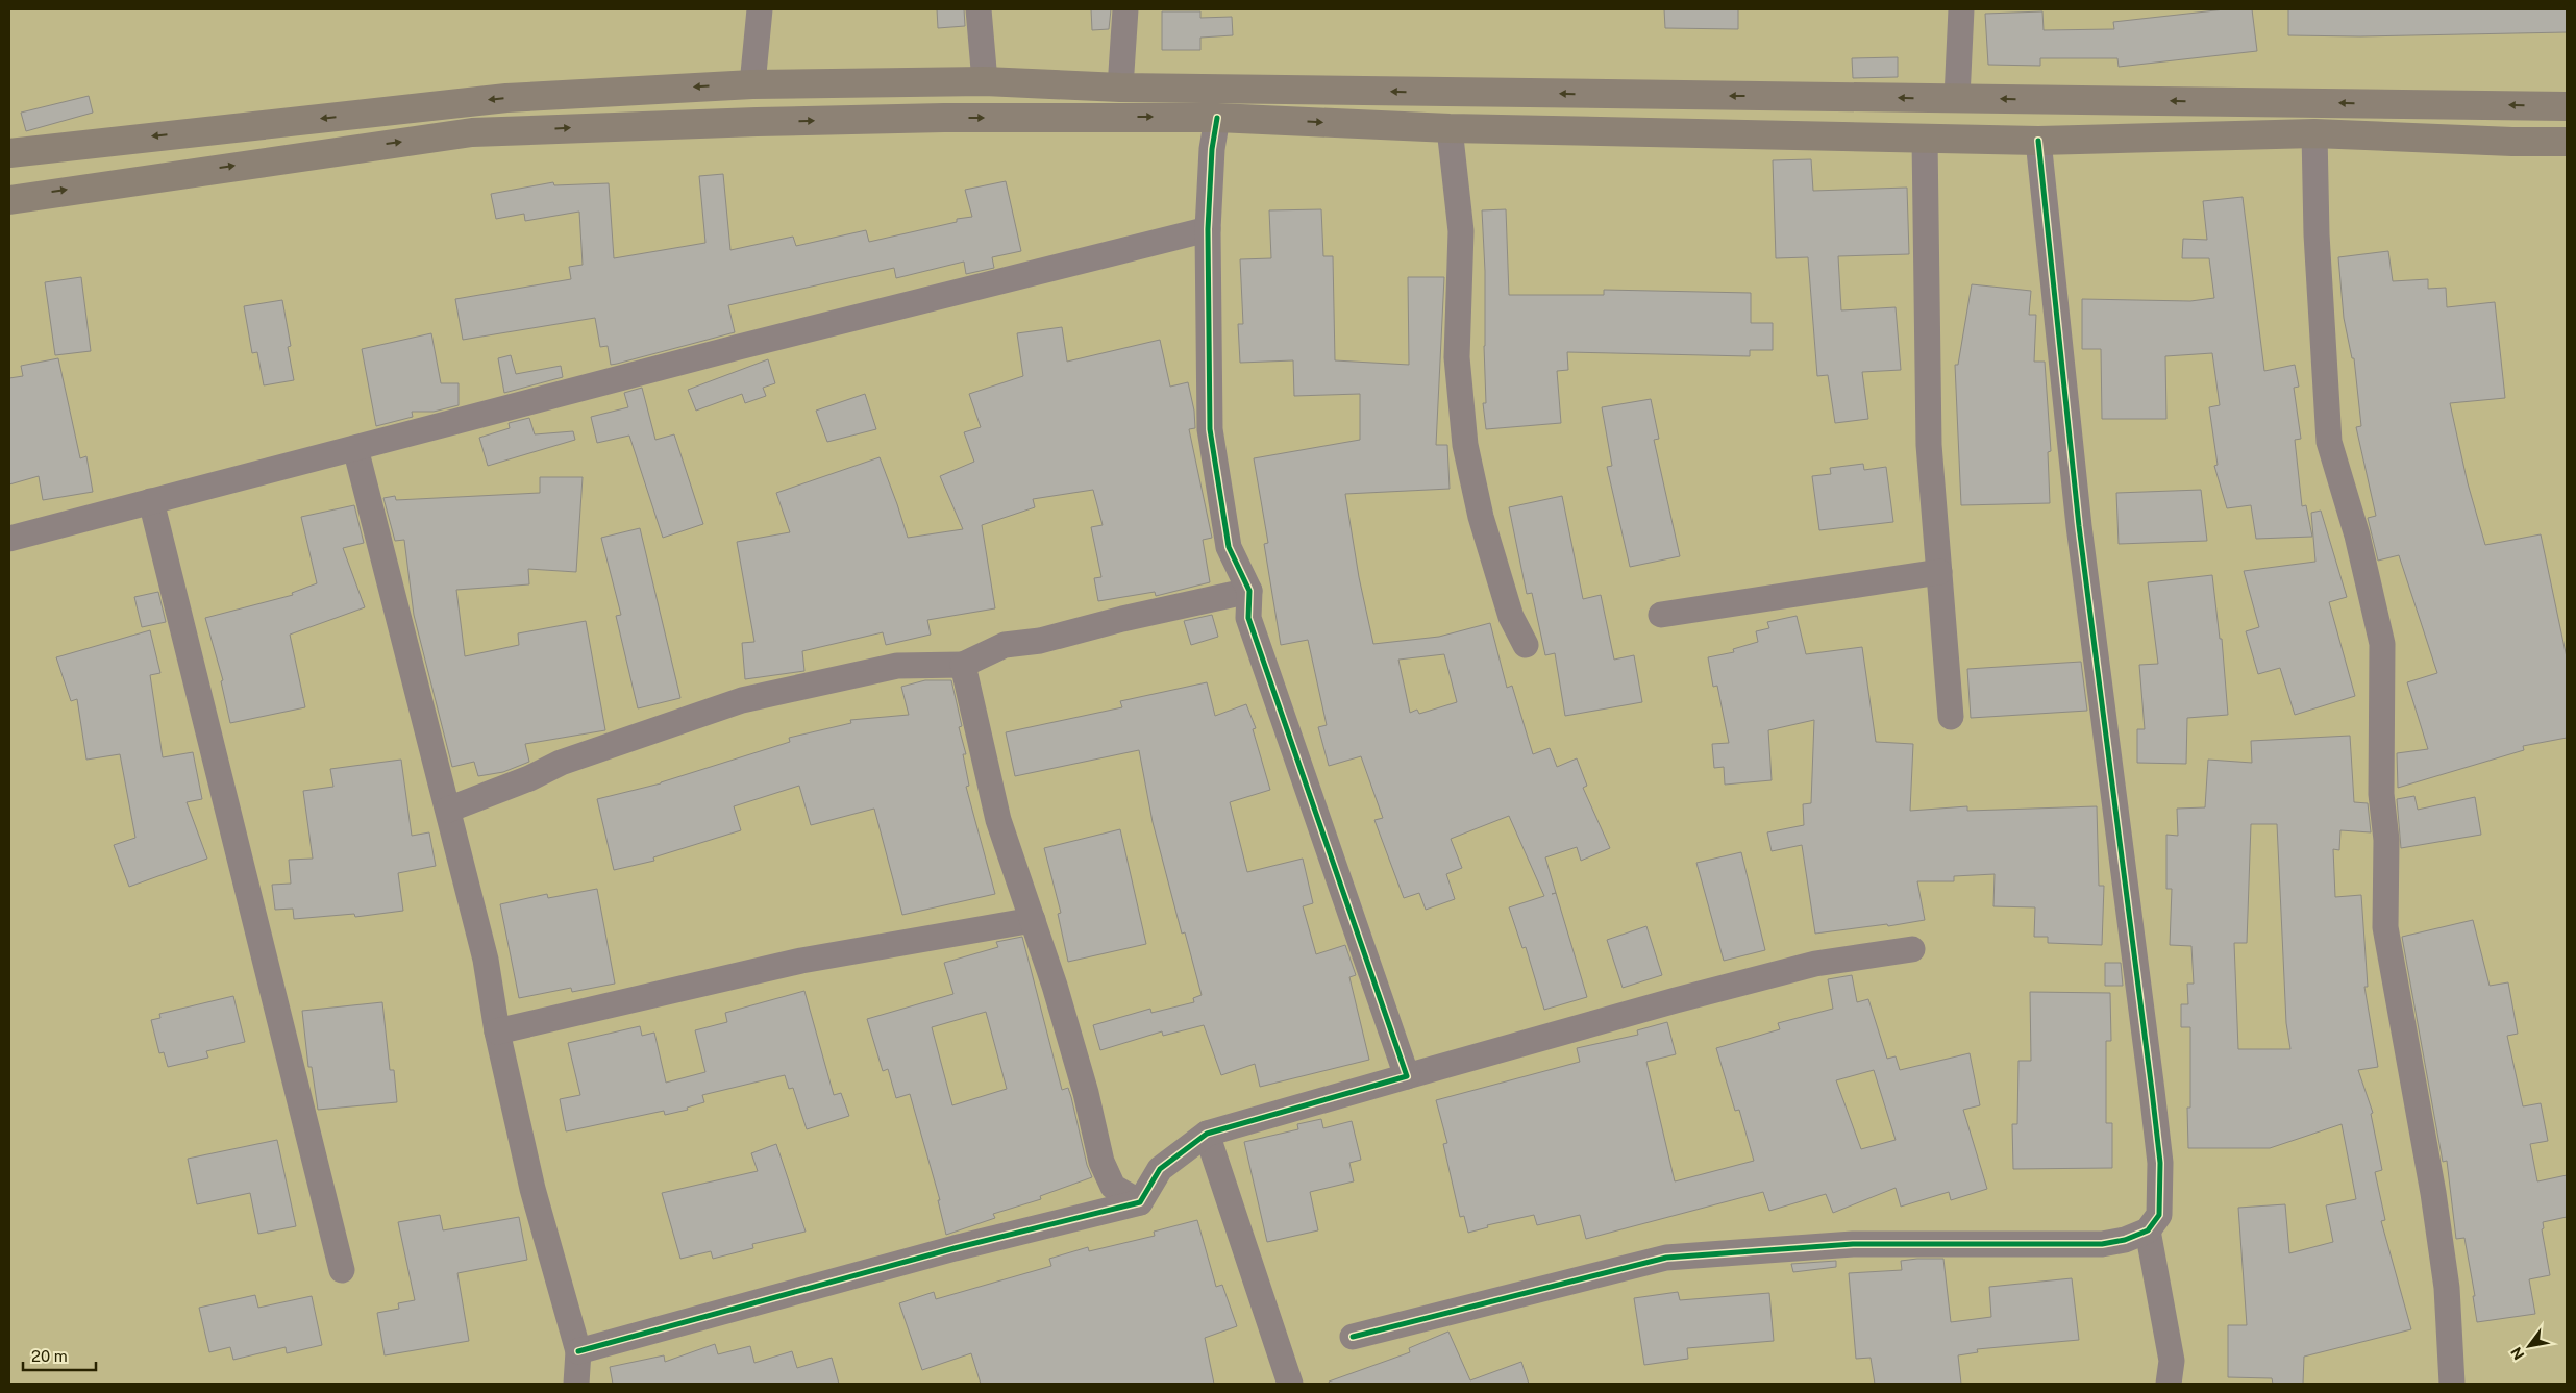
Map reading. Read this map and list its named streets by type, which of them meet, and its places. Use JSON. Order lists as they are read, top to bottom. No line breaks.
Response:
{"scale_bar":"20 m","north":"bottom left"}
